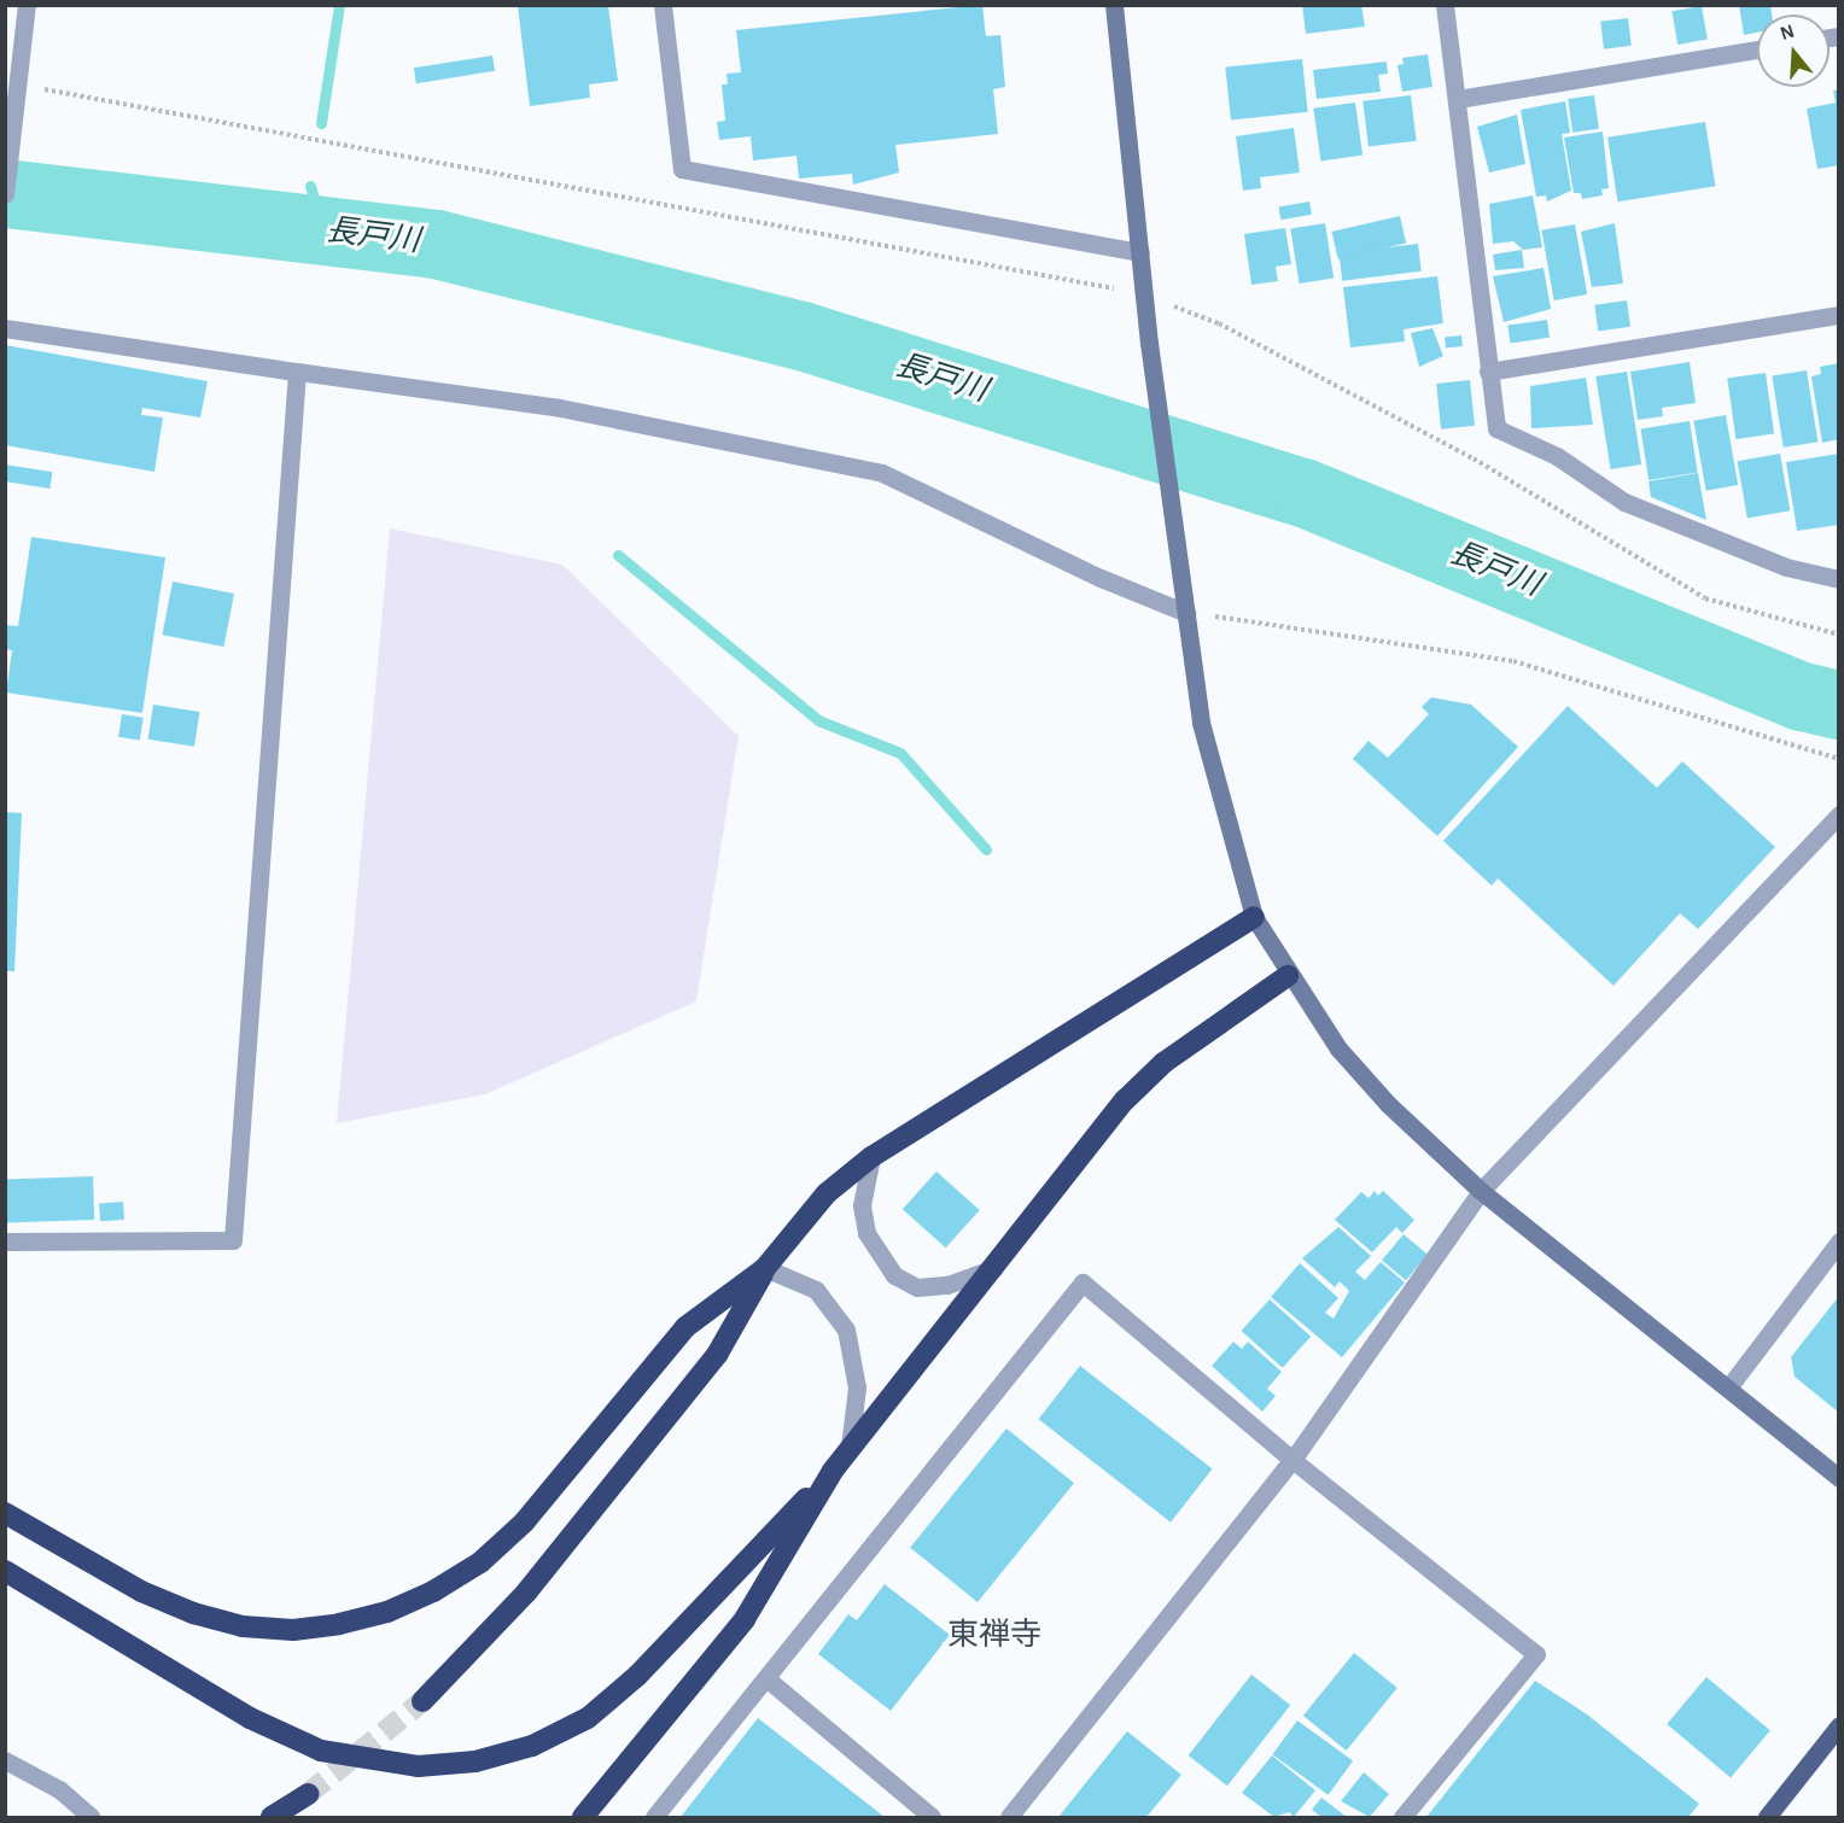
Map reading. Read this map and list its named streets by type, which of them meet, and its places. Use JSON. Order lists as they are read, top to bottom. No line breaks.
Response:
{"districts":["東禅寺"],"water":["長戸川"],"north":"top"}
